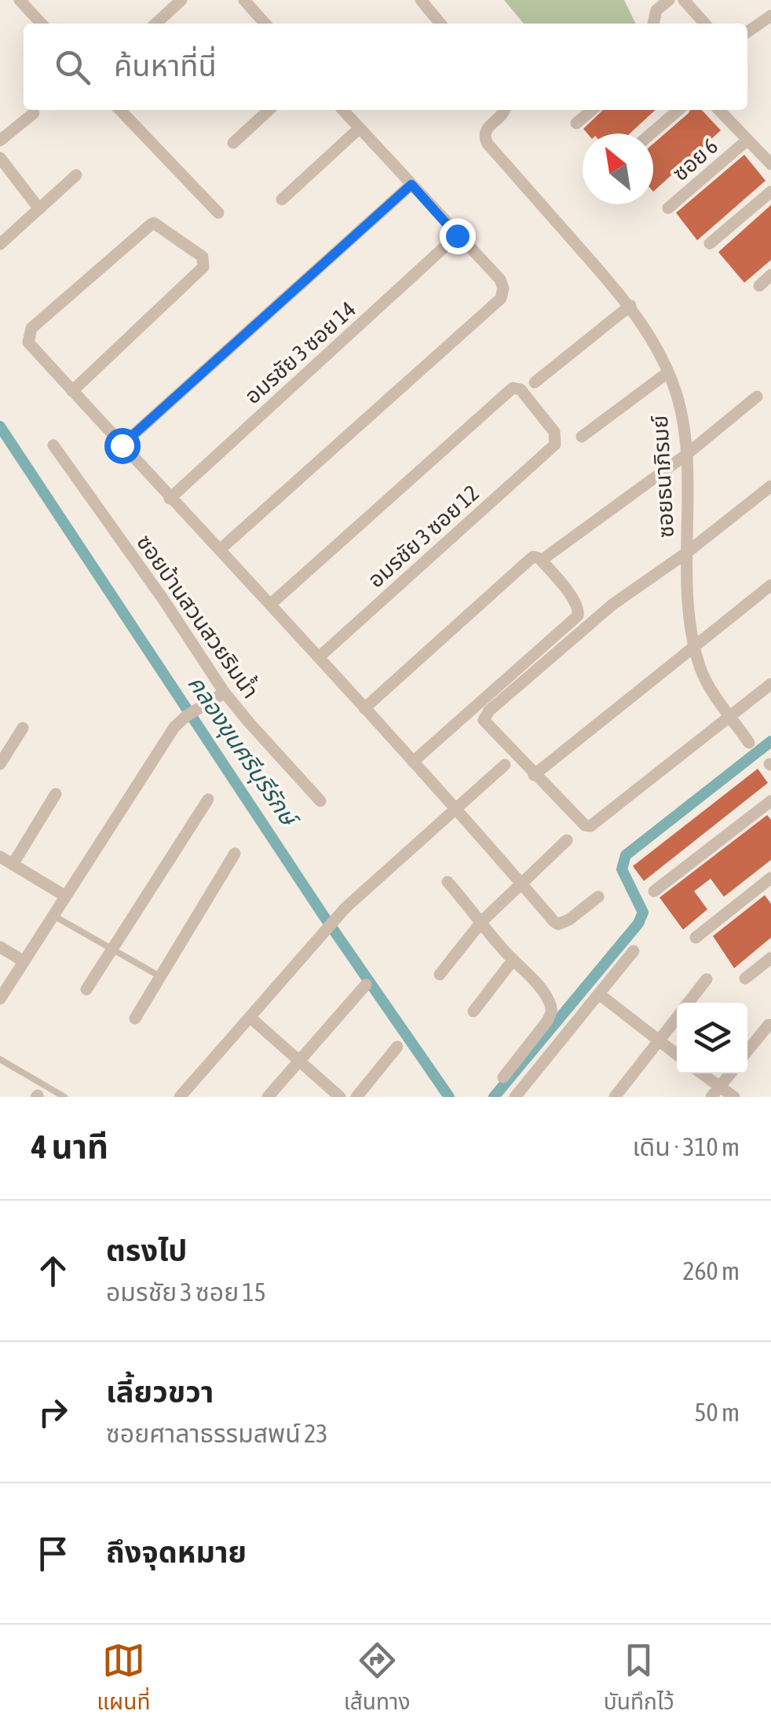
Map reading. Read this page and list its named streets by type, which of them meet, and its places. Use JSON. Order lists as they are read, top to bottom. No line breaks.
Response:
{"streets":{"street":["ซอย 6","อมรชัย 3 ซอย 14","ซอยธนาภิรมย์","อมรชัย 3 ซอย 12","ซอยบ้านสวนสวยริมน้ำ"]},"water":["คลองขุนศรีบุรีรักษ์"],"north":"top left","page":{"search":"ค้นหาที่นี่","heading":["4 นาที","เดิน · 310 m"],"list":[["ตรงไป","อมรชัย 3 ซอย 15","260 m"],["เลี้ยวขวา","ซอยศาลาธรรมสพน์ 23","50 m"],"ถึงจุดหมาย"],"nav":["แผนที่","เส้นทาง","บันทึกไว้"]}}
